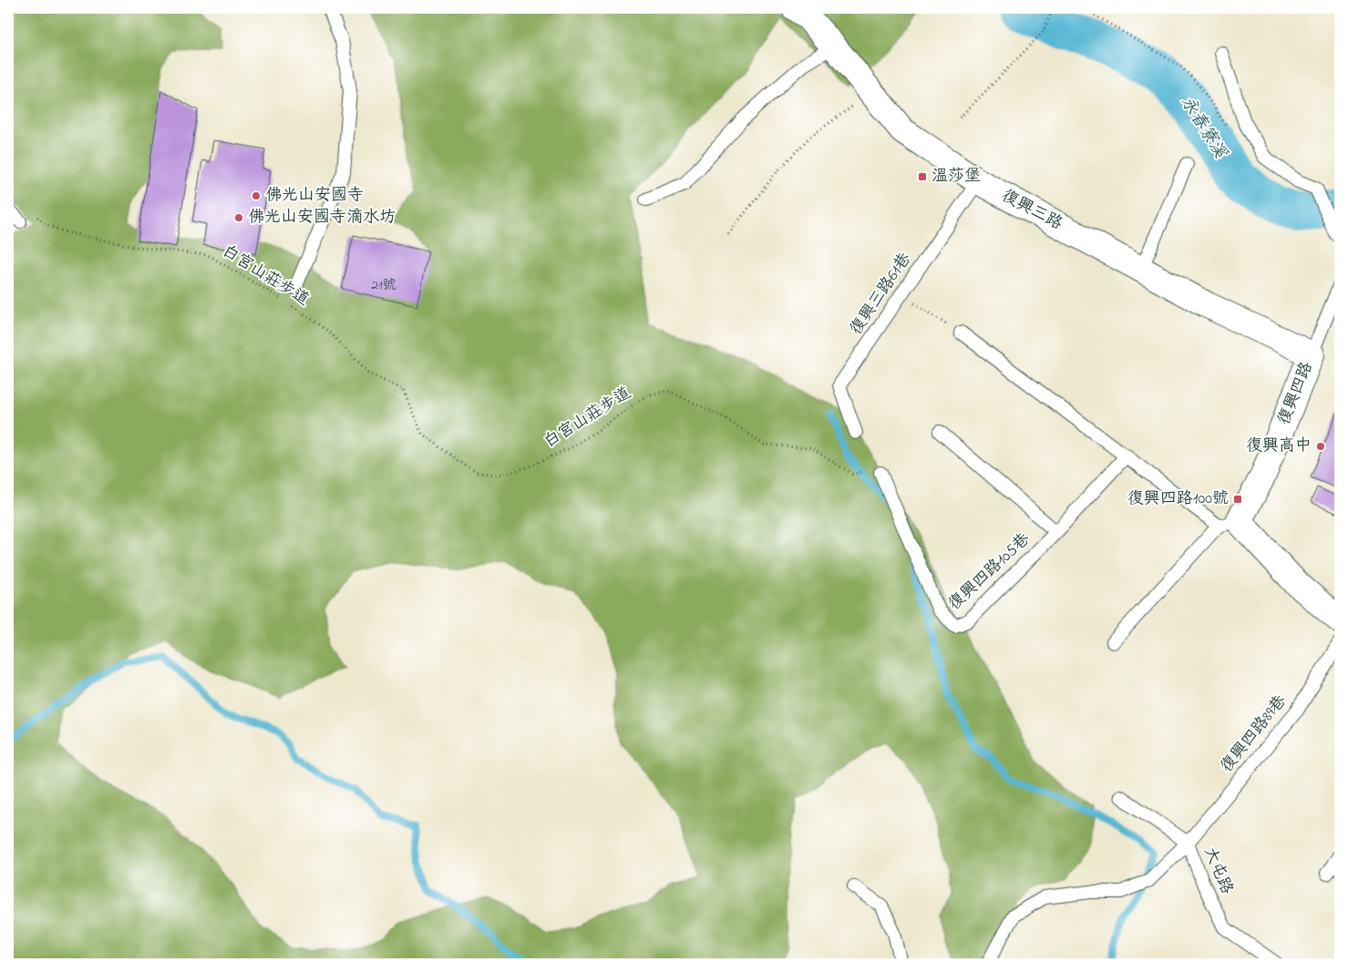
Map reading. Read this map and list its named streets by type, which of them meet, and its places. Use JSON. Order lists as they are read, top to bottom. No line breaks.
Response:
{"streets":{"street":["復興三路","復興四路"],"lane":["復興三路61巷","復興四路105巷","復興四路89巷","大屯路"],"path":["白宮山莊步道"]},"crossings":[["復興三路","復興三路61巷"],["復興三路","復興四路"],["白宮山莊步道","復興四路105巷"],["復興四路89巷","大屯路"]],"water":["永春寮溪"],"places":{"transit":["溫莎堡","復興四路100號"],"other":["佛光山安國寺","佛光山安國寺滴水坊","復興高中"]},"house_numbers":["21號"]}
